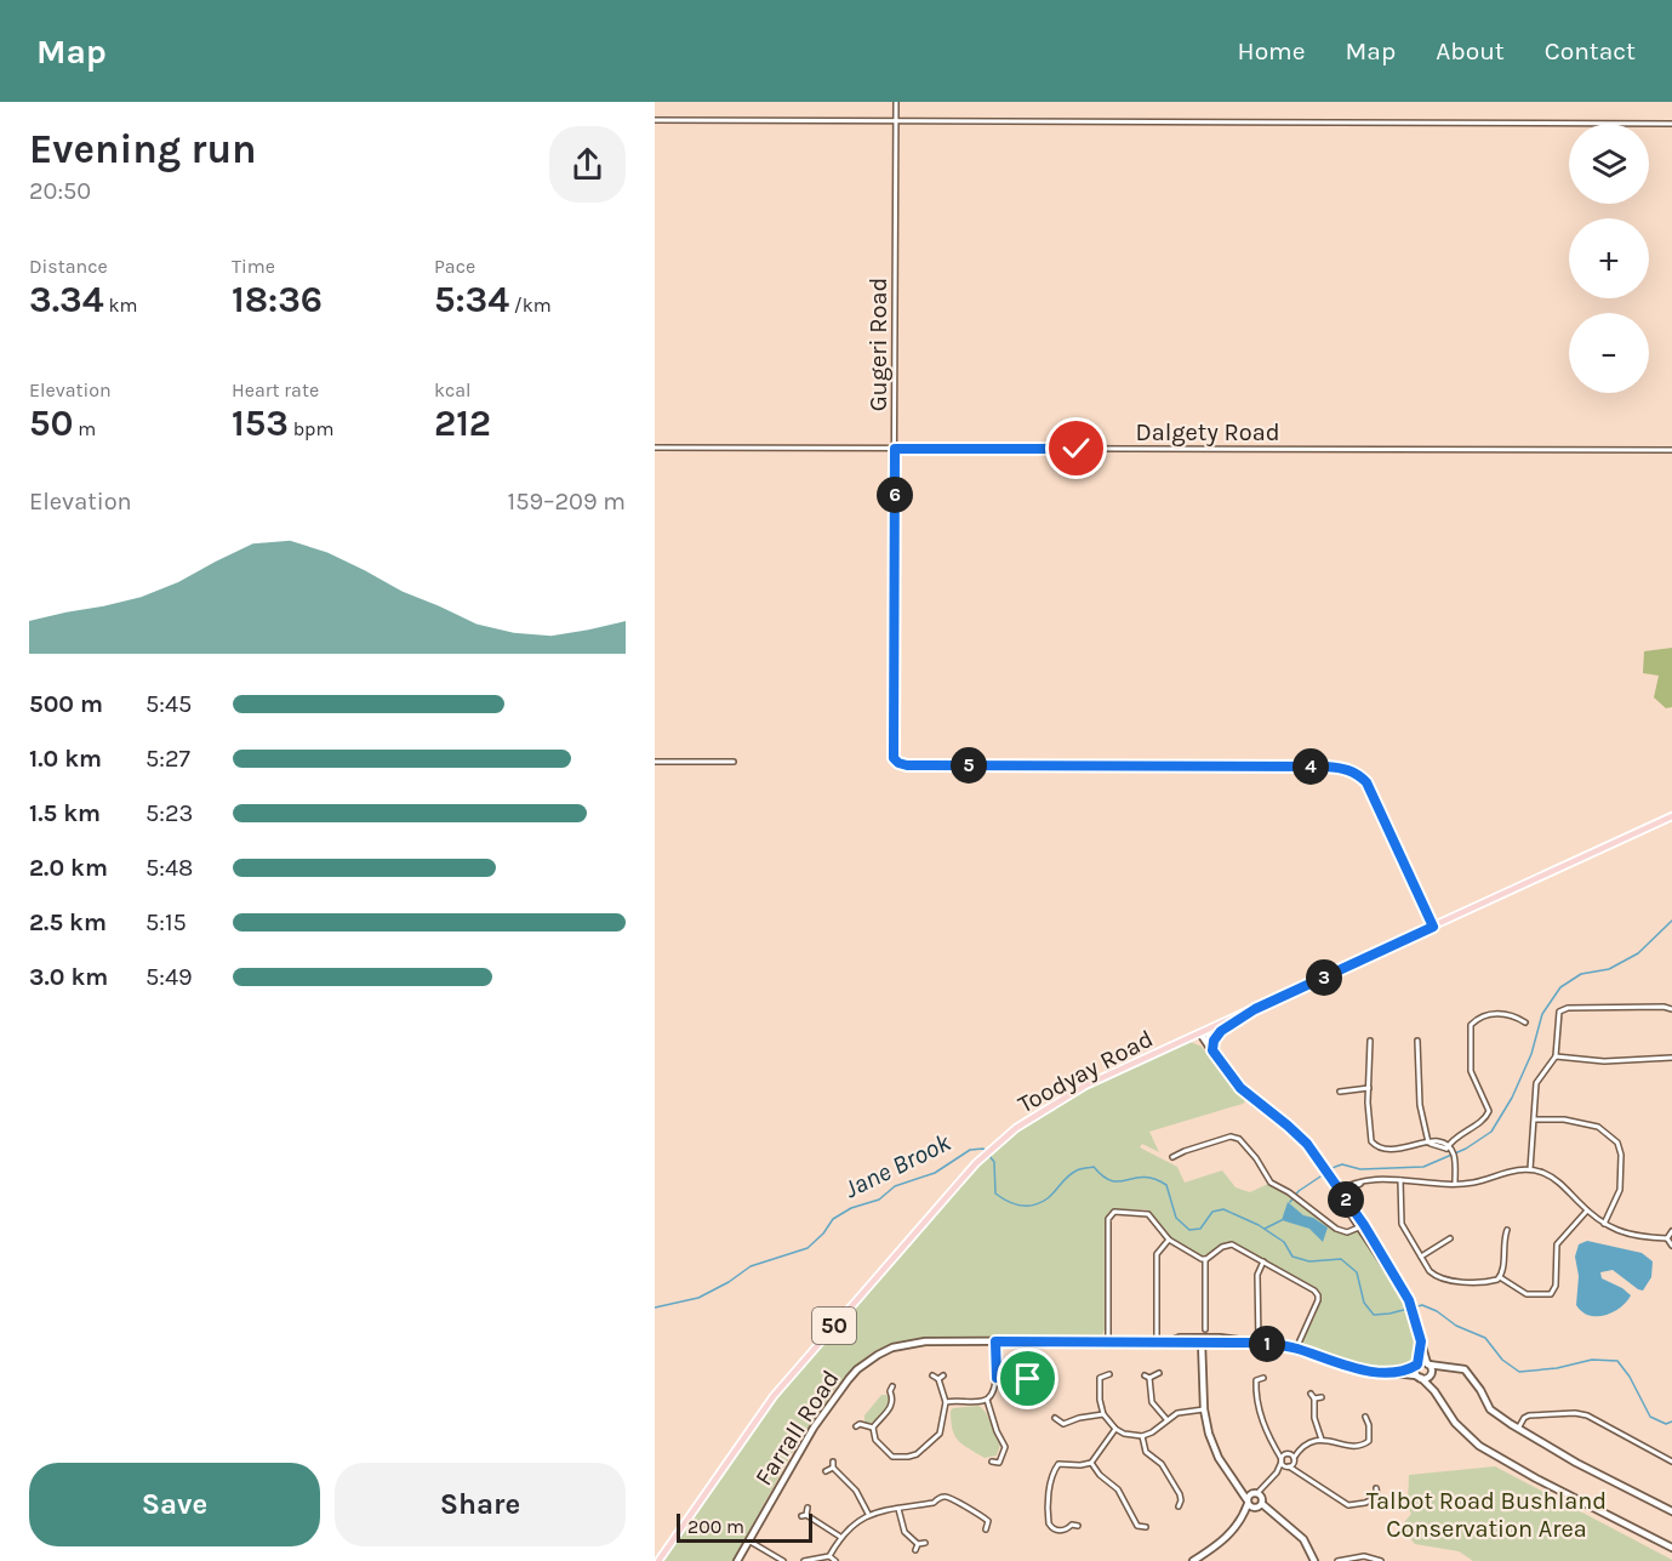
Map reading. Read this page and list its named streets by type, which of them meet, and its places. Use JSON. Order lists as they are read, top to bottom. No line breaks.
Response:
{"streets":{"main road":["Toodyay Road","50","Farrall Road"],"street":["Gugeri Road","Dalgety Road"]},"crossings":[["Gugeri Road","Dalgety Road"],["Gugeri Road","Toodyay Road"]],"water":["Jane Brook"],"parks":["Talbot Road Bushland Conservation Area"],"scale_bar":"200 m","page":{"header":"Map","nav":["Home","Map","About","Contact"],"heading":["Evening run","20:50"],"map_buttons":["+","−"],"stats":[["Distance","3.34 km"],["Time","18:36"],["Pace","5:34 /km"],["Elevation","50 m"],["Heart rate","153 bpm"],["kcal","212"]],"chart":["Elevation","159–209 m"],"pins":["6","5","4","3","2","1"],"list":[{"name":"500 m","note":"5:45"},{"name":"1.0 km","note":"5:27"},{"name":"1.5 km","note":"5:23"},{"name":"2.0 km","note":"5:48"},{"name":"2.5 km","note":"5:15"},{"name":"3.0 km","note":"5:49"}],"buttons":["Save","Share"],"scale":"200 m"}}
